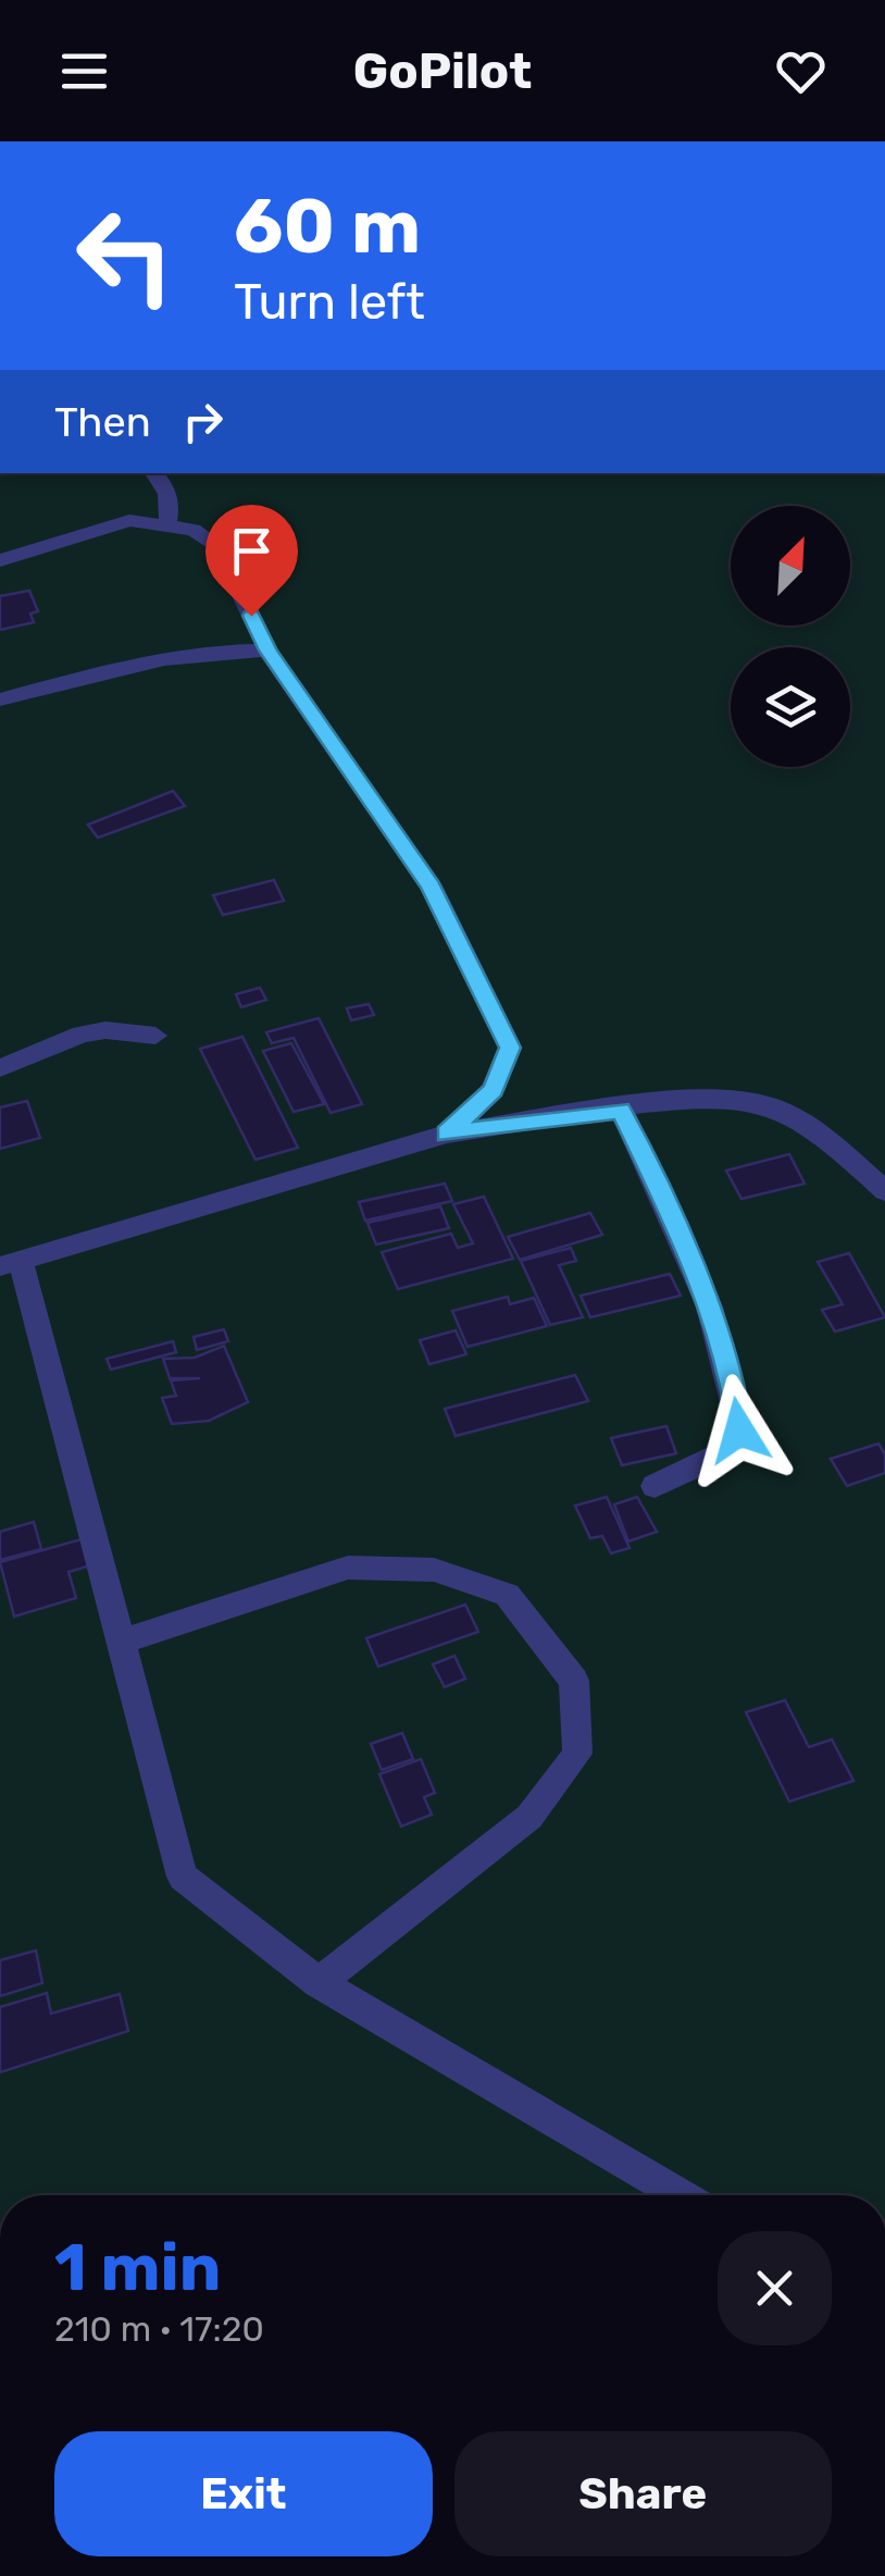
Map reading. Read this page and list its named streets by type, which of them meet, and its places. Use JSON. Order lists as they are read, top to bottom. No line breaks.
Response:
{"north":"top right","page":{"header":"GoPilot","turn":["60 m","Turn left"],"then":"Then","heading":["1 min","210 m · 17:20"],"buttons":["Exit","Share"]}}
